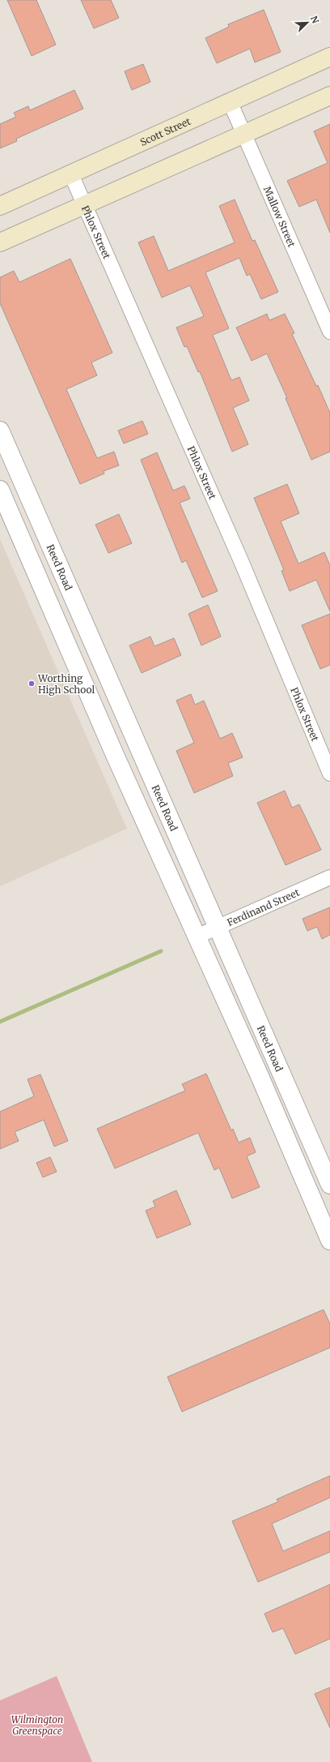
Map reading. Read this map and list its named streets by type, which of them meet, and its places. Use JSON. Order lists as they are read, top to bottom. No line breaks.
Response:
{"streets":{"main road":["Scott Street"],"street":["Mallow Street","Phlox Street","Reed Road","Ferdinand Street"]},"crossings":[["Scott Street","Mallow Street"],["Scott Street","Phlox Street"],["Reed Road","Ferdinand Street"]],"parks":["Wilmington Greenspace"],"places":["Worthing High School"],"north":"top right"}
